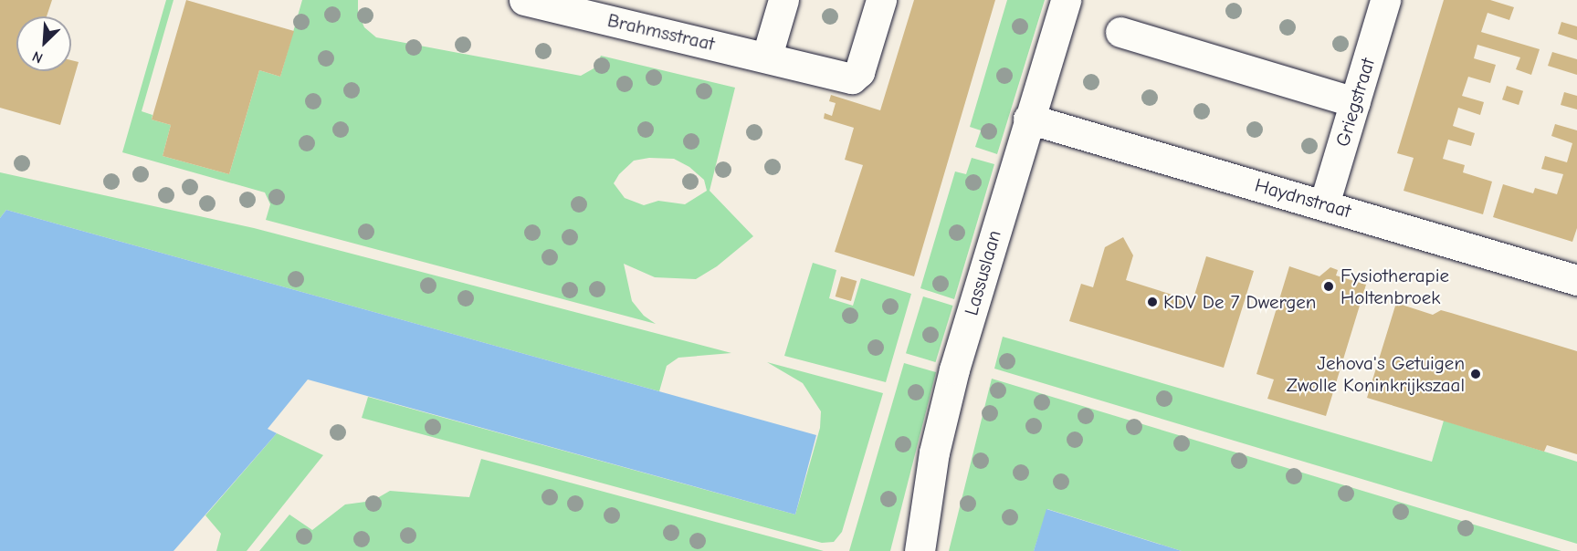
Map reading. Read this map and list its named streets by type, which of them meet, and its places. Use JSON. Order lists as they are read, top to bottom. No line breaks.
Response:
{"streets":{"street":["Brahmsstraat","Griegstraat","Haydnstraat","Lassuslaan"]},"crossings":[["Griegstraat","Haydnstraat"],["Haydnstraat","Lassuslaan"]],"places":["Fysiotherapie Holtenbroek","KDV De 7 Dwergen","Jehova's Getuigen Zwolle Koninkrijkszaal"],"north":"bottom left"}
